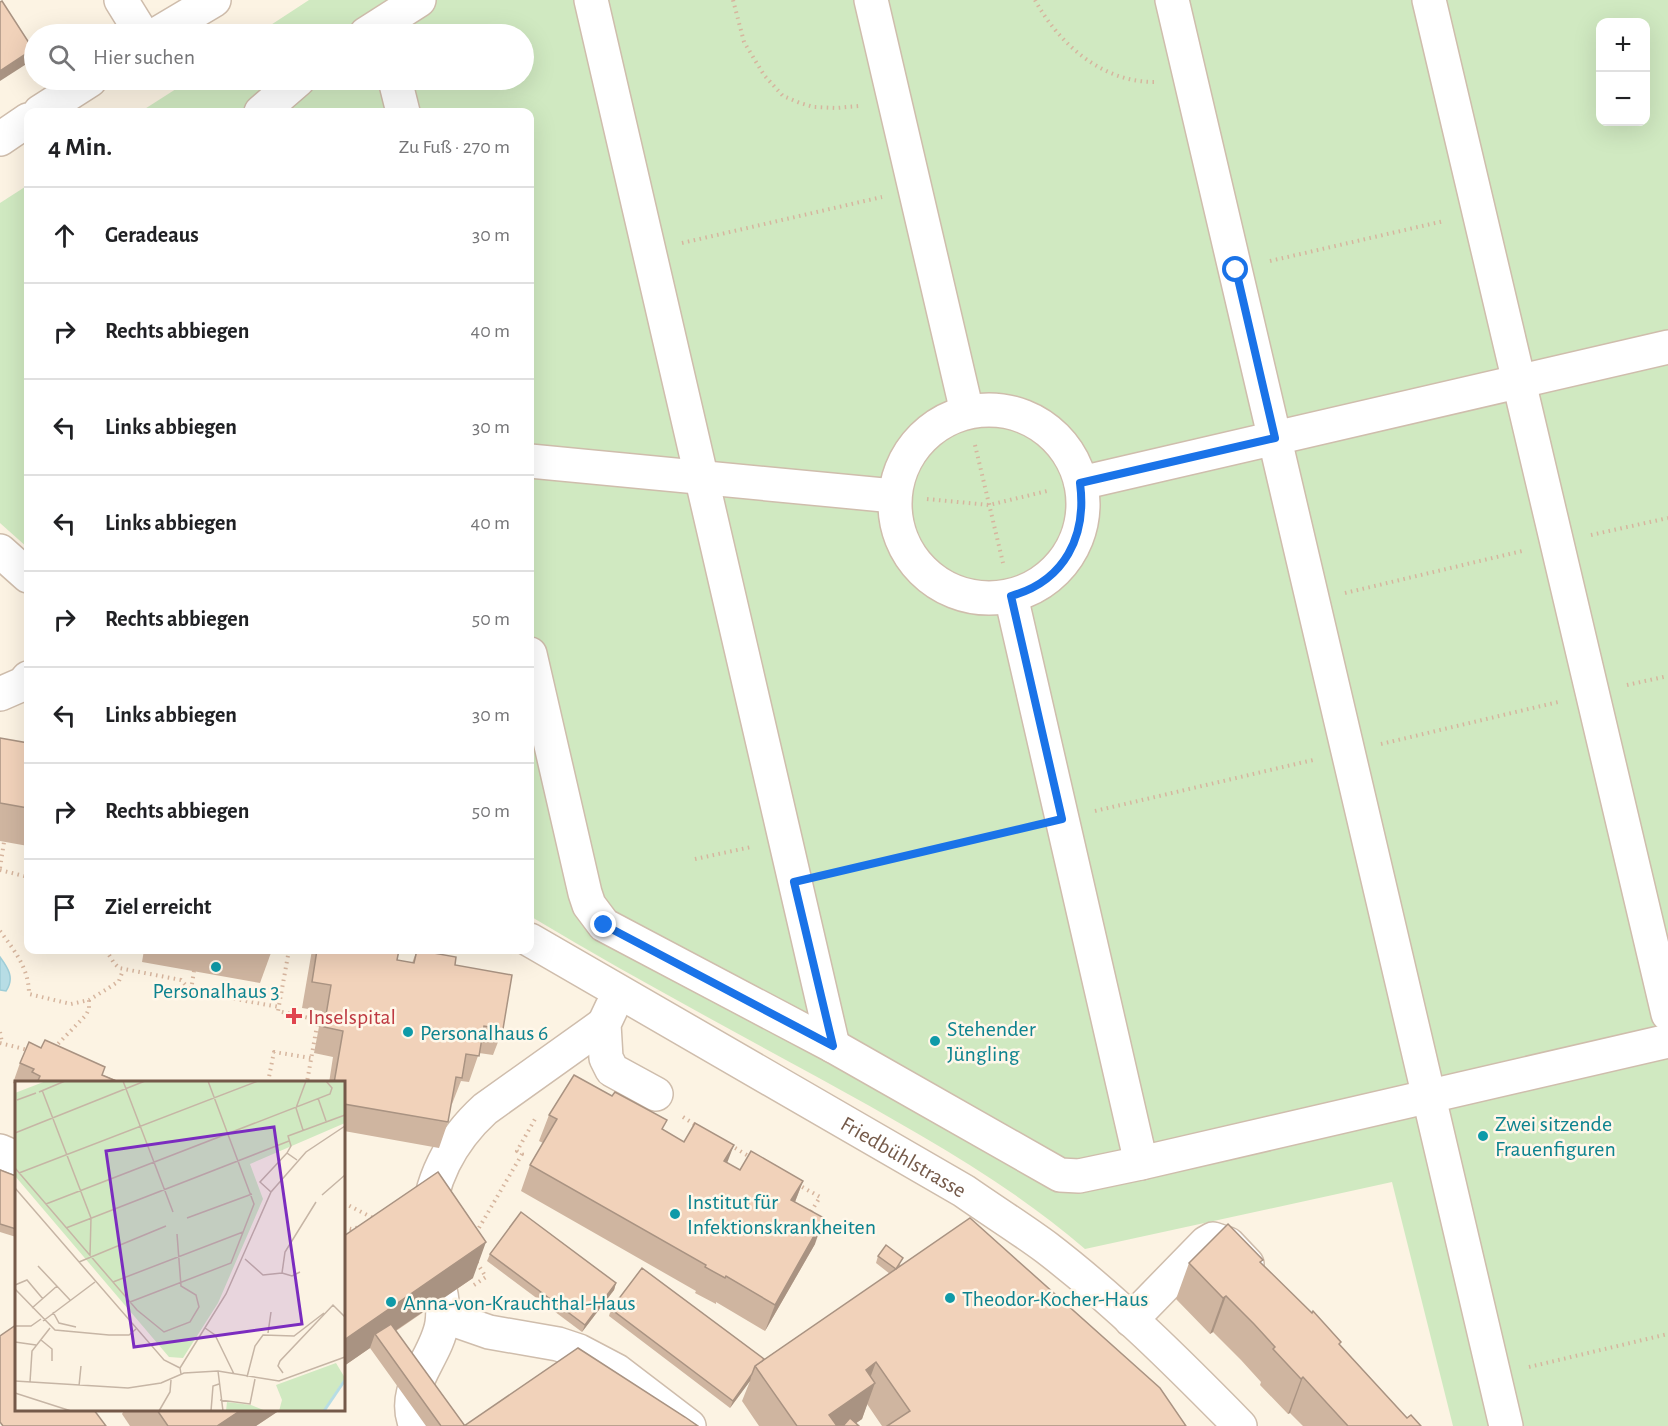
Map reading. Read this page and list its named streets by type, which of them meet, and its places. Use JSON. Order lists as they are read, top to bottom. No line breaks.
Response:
{"streets":{"street":["Friedbühlstrasse"]},"places":{"other":["Personalhaus 3","Personalhaus 6","Stehender Jüngling","Zwei sitzende Frauenfiguren","Institut für Infektionskrankheiten","Theodor-Kocher-Haus","Anna-von-Krauchthal-Haus"],"health":["Inselspital"]},"page":{"map_buttons":["+","−"],"search":"Hier suchen","heading":["4 Min.","Zu Fuß · 270 m"],"list":[["Geradeaus","30 m"],["Rechts abbiegen","40 m"],["Links abbiegen","30 m"],["Links abbiegen","40 m"],["Rechts abbiegen","50 m"],["Links abbiegen","30 m"],["Rechts abbiegen","50 m"],"Ziel erreicht"]}}
